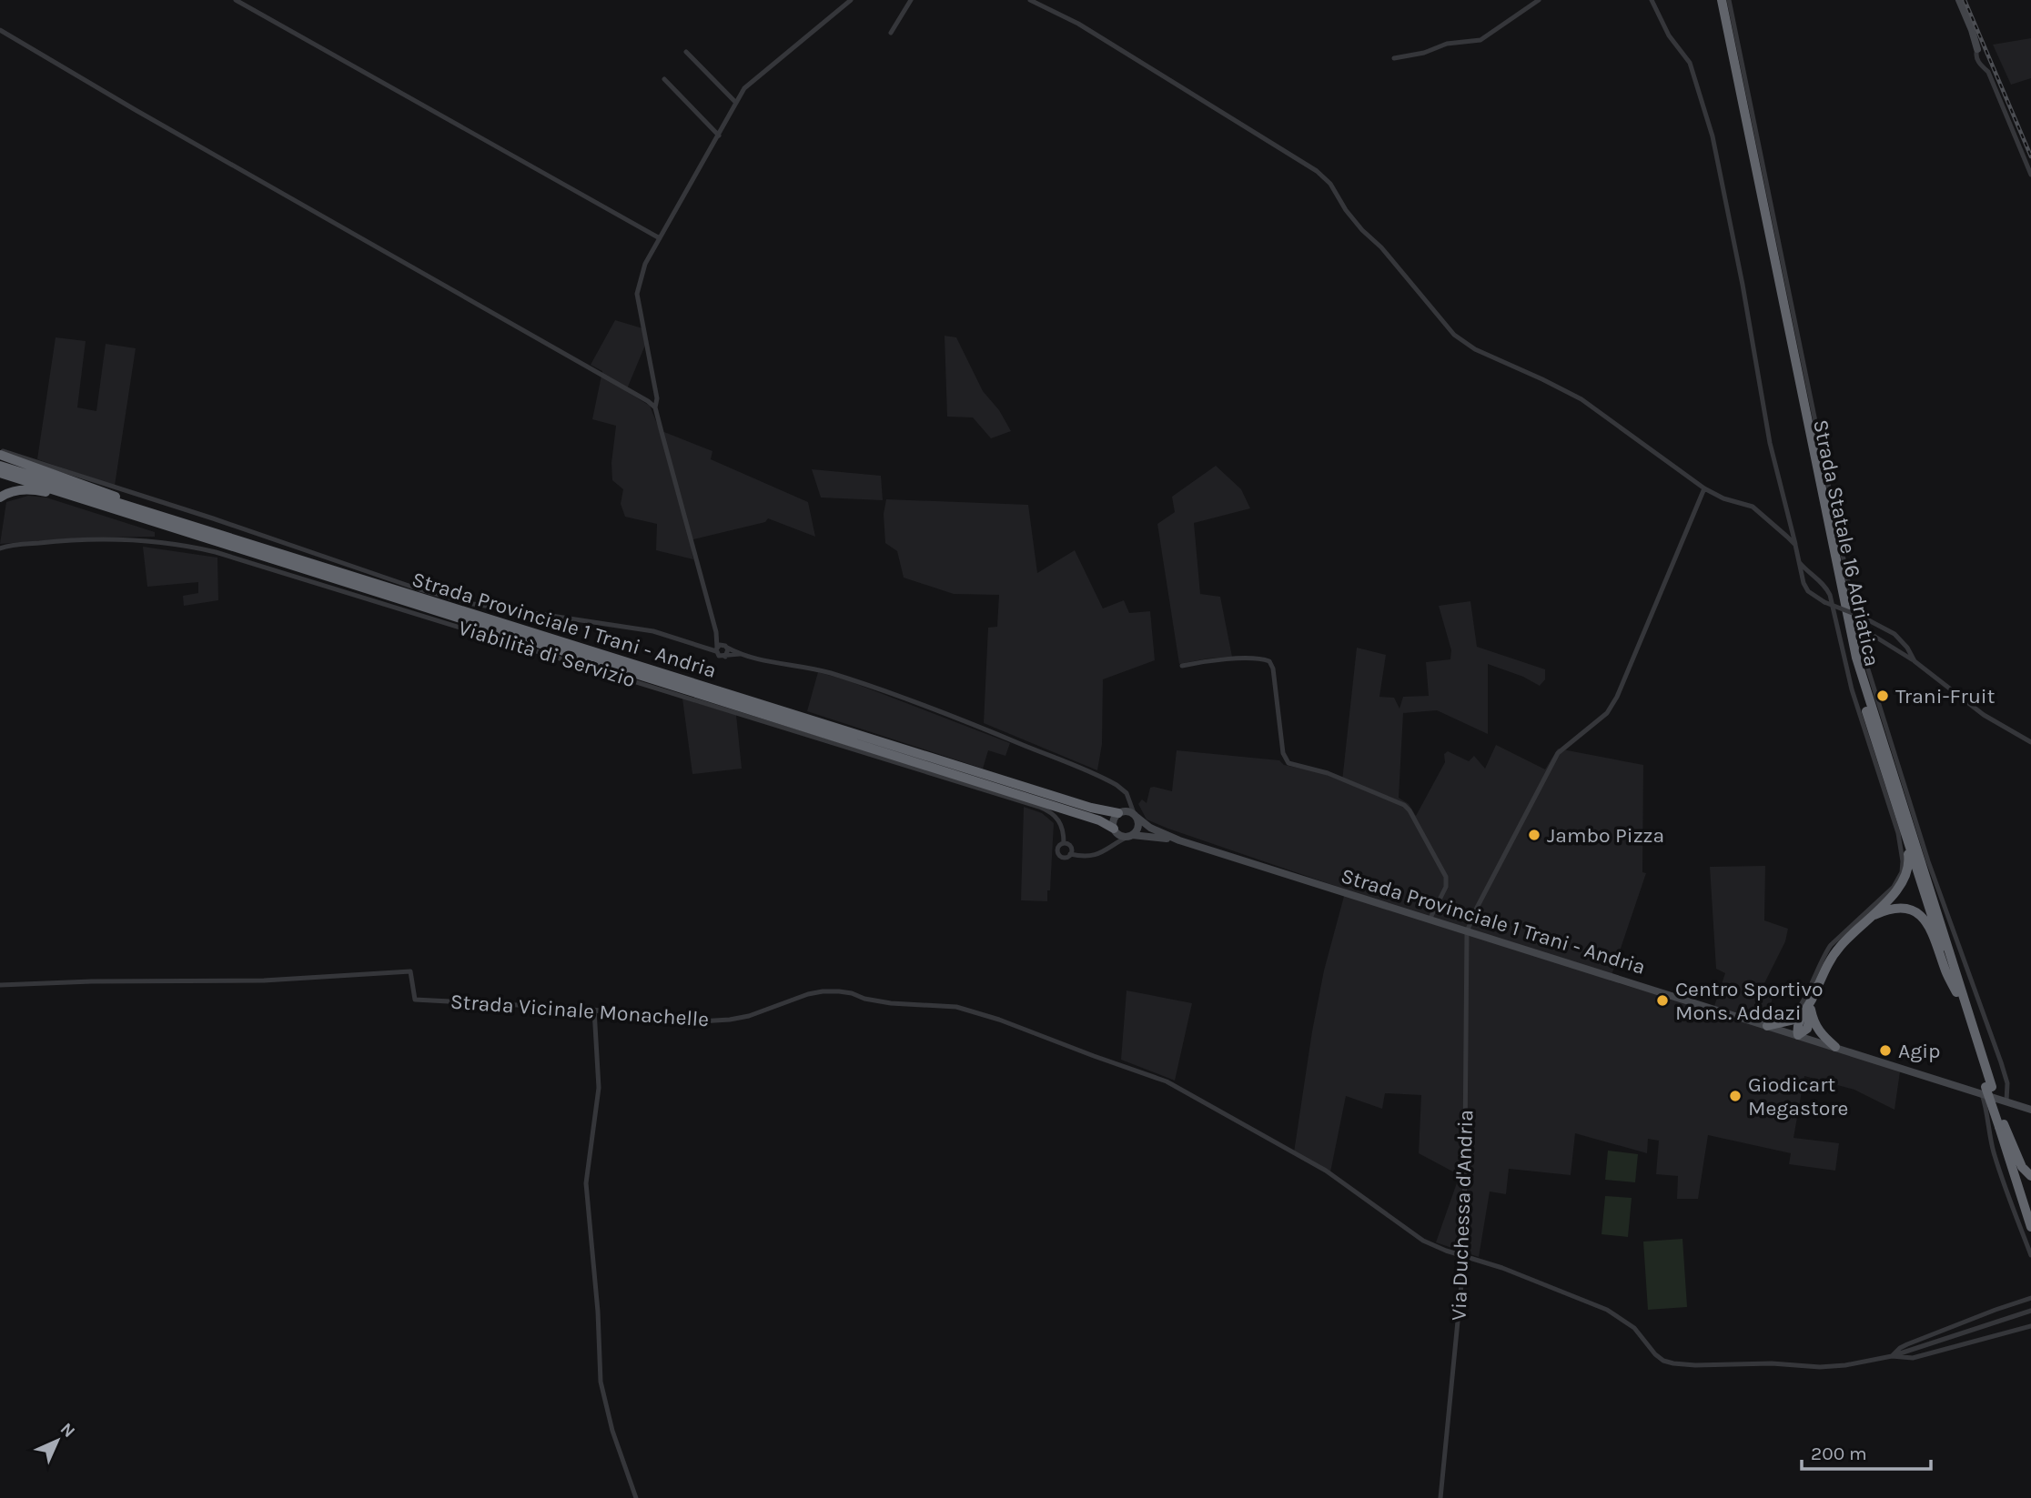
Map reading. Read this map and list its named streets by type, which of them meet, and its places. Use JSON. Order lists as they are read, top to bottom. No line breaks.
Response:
{"streets":{"highway":["Strada Statale 16 Adriatica","Strada Provinciale 1 Trani - Andria"],"street":["Viabilità di Servizio","Strada Vicinale Monachelle","Via Duchessa d'Andria"]},"crossings":[["Strada Statale 16 Adriatica","Strada Provinciale 1 Trani - Andria"],["Strada Provinciale 1 Trani - Andria","Via Duchessa d'Andria"],["Strada Vicinale Monachelle","Via Duchessa d'Andria"]],"places":["Trani-Fruit","Jambo Pizza","Centro Sportivo Mons. Addazi","Agip","Giodicart Megastore"],"scale_bar":"200 m","north":"top right"}
